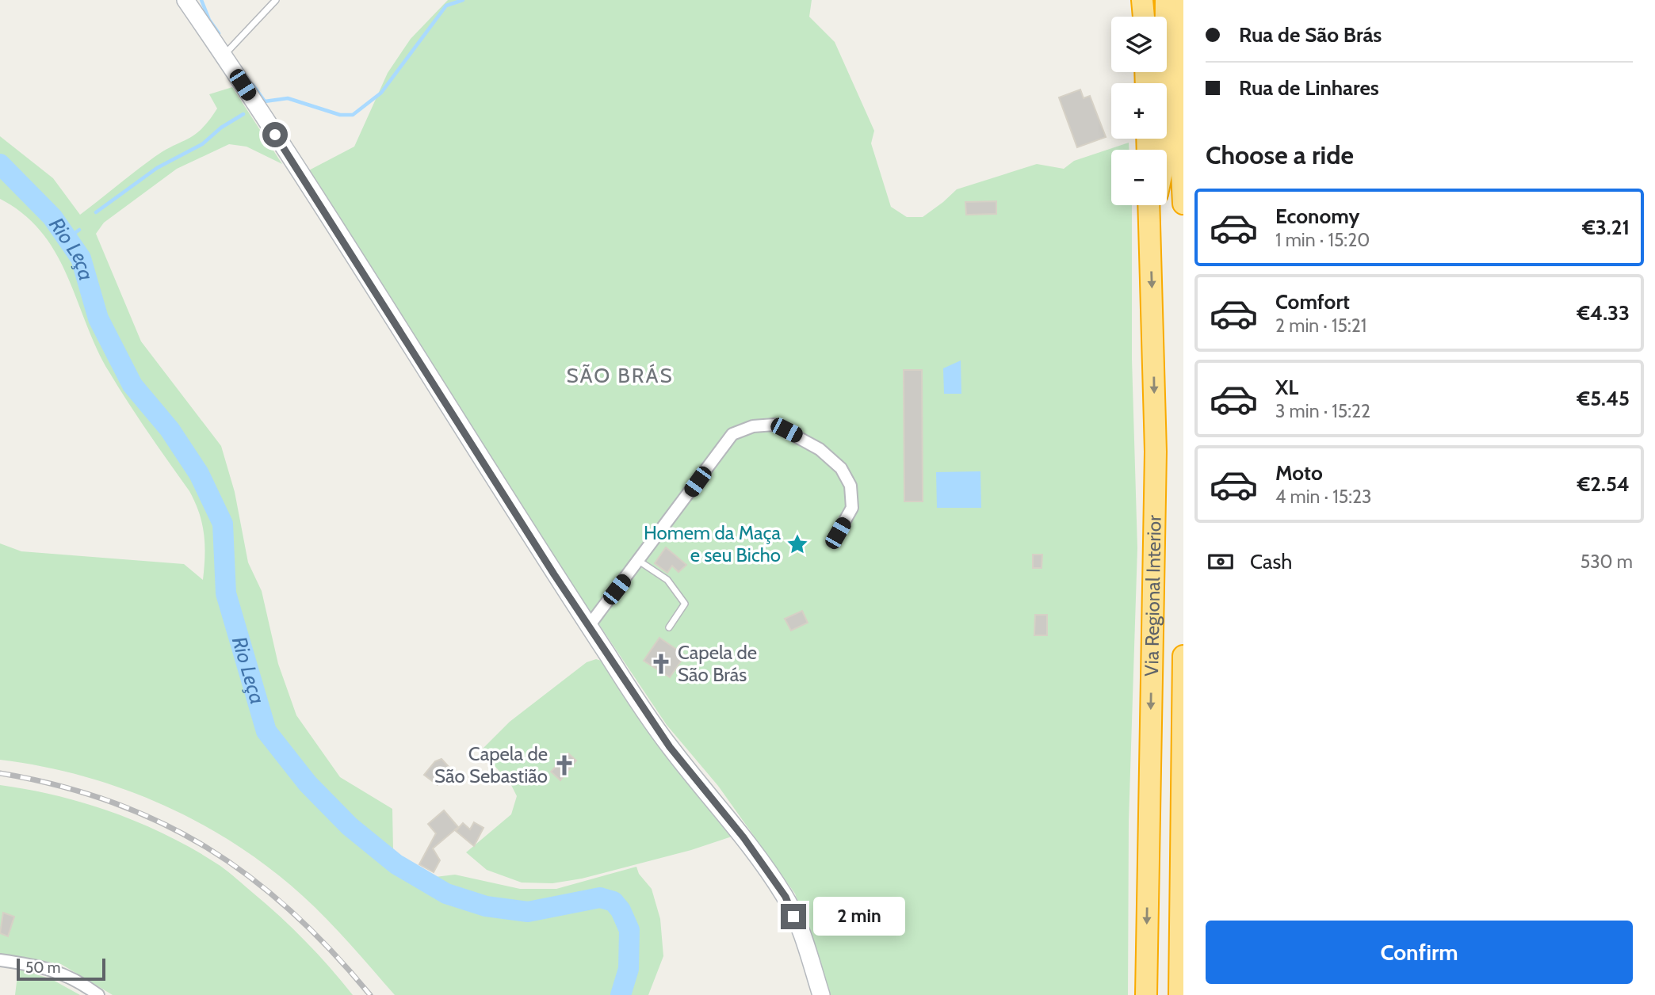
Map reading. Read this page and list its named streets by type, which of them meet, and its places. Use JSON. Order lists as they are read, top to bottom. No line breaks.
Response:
{"streets":{"highway":["Via Regional Interior"]},"districts":["SÃO BRÁS"],"water":["Rio Leça"],"places":{"place":["Homem da Maça e seu Bicho"],"church":["Capela de São Brás","Capela de São Sebastião"]},"scale_bar":"50 m","page":{"banner":["Rua de São Brás","Rua de Linhares"],"map_buttons":["+","−"],"heading":"Choose a ride","list":[{"name":"Economy","note":"1 min · 15:20","value":"€3.21"},{"name":"Comfort","note":"2 min · 15:21","value":"€4.33"},{"name":"XL","note":"3 min · 15:22","value":"€5.45"},{"name":"Moto","note":"4 min · 15:23","value":"€2.54"}],"pay":["Cash","530 m"],"bubble":"2 min","buttons":"Confirm","scale":"50 m"}}
